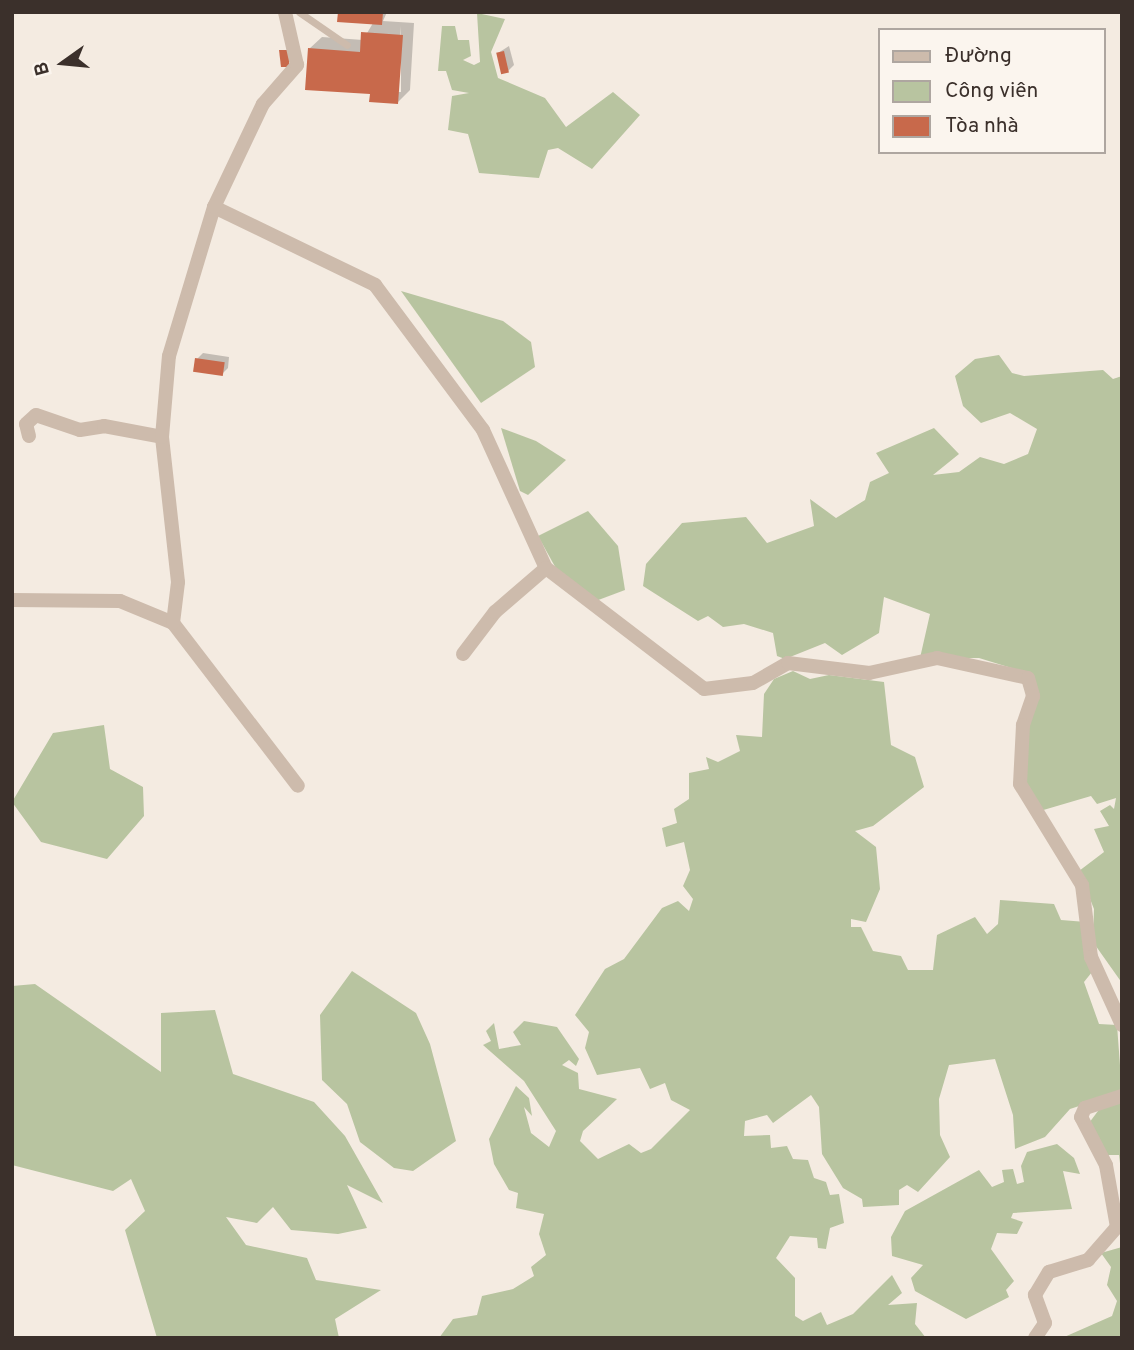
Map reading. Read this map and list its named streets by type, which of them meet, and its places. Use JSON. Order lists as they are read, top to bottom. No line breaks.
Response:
{"legend":["Đường","Công viên","Tòa nhà"],"north":"left"}
